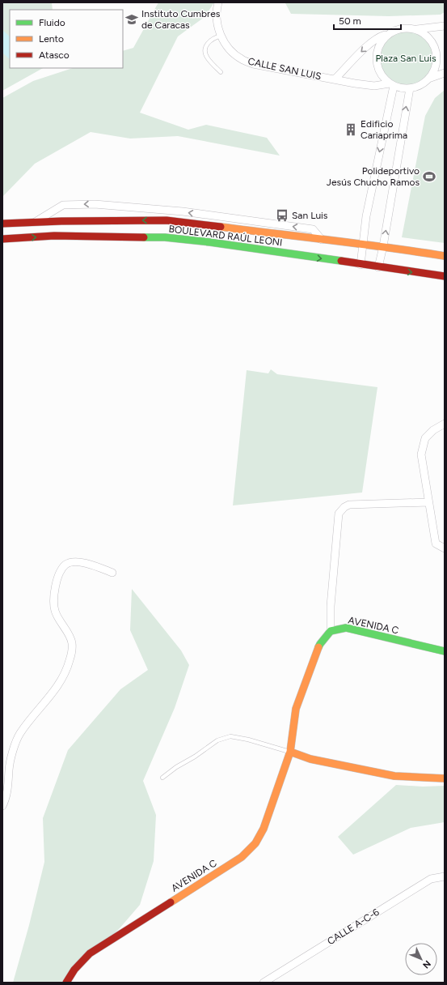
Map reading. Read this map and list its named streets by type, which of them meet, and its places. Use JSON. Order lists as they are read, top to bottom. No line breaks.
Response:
{"streets":{"main road":["BOULEVARD RAÚL LEONI","AVENIDA C"],"street":["CALLE SAN LUIS","CALLE A-C-6"]},"parks":["Plaza San Luis"],"places":{"school or university":["Instituto Cumbres de Caracas"],"building":["Edificio Cariaprima"],"sports":["Polideportivo Jesús Chucho Ramos"],"bus stop":["San Luis"]},"legend":["Fluido","Lento","Atasco"],"scale_bar":"50 m","north":"bottom right"}
